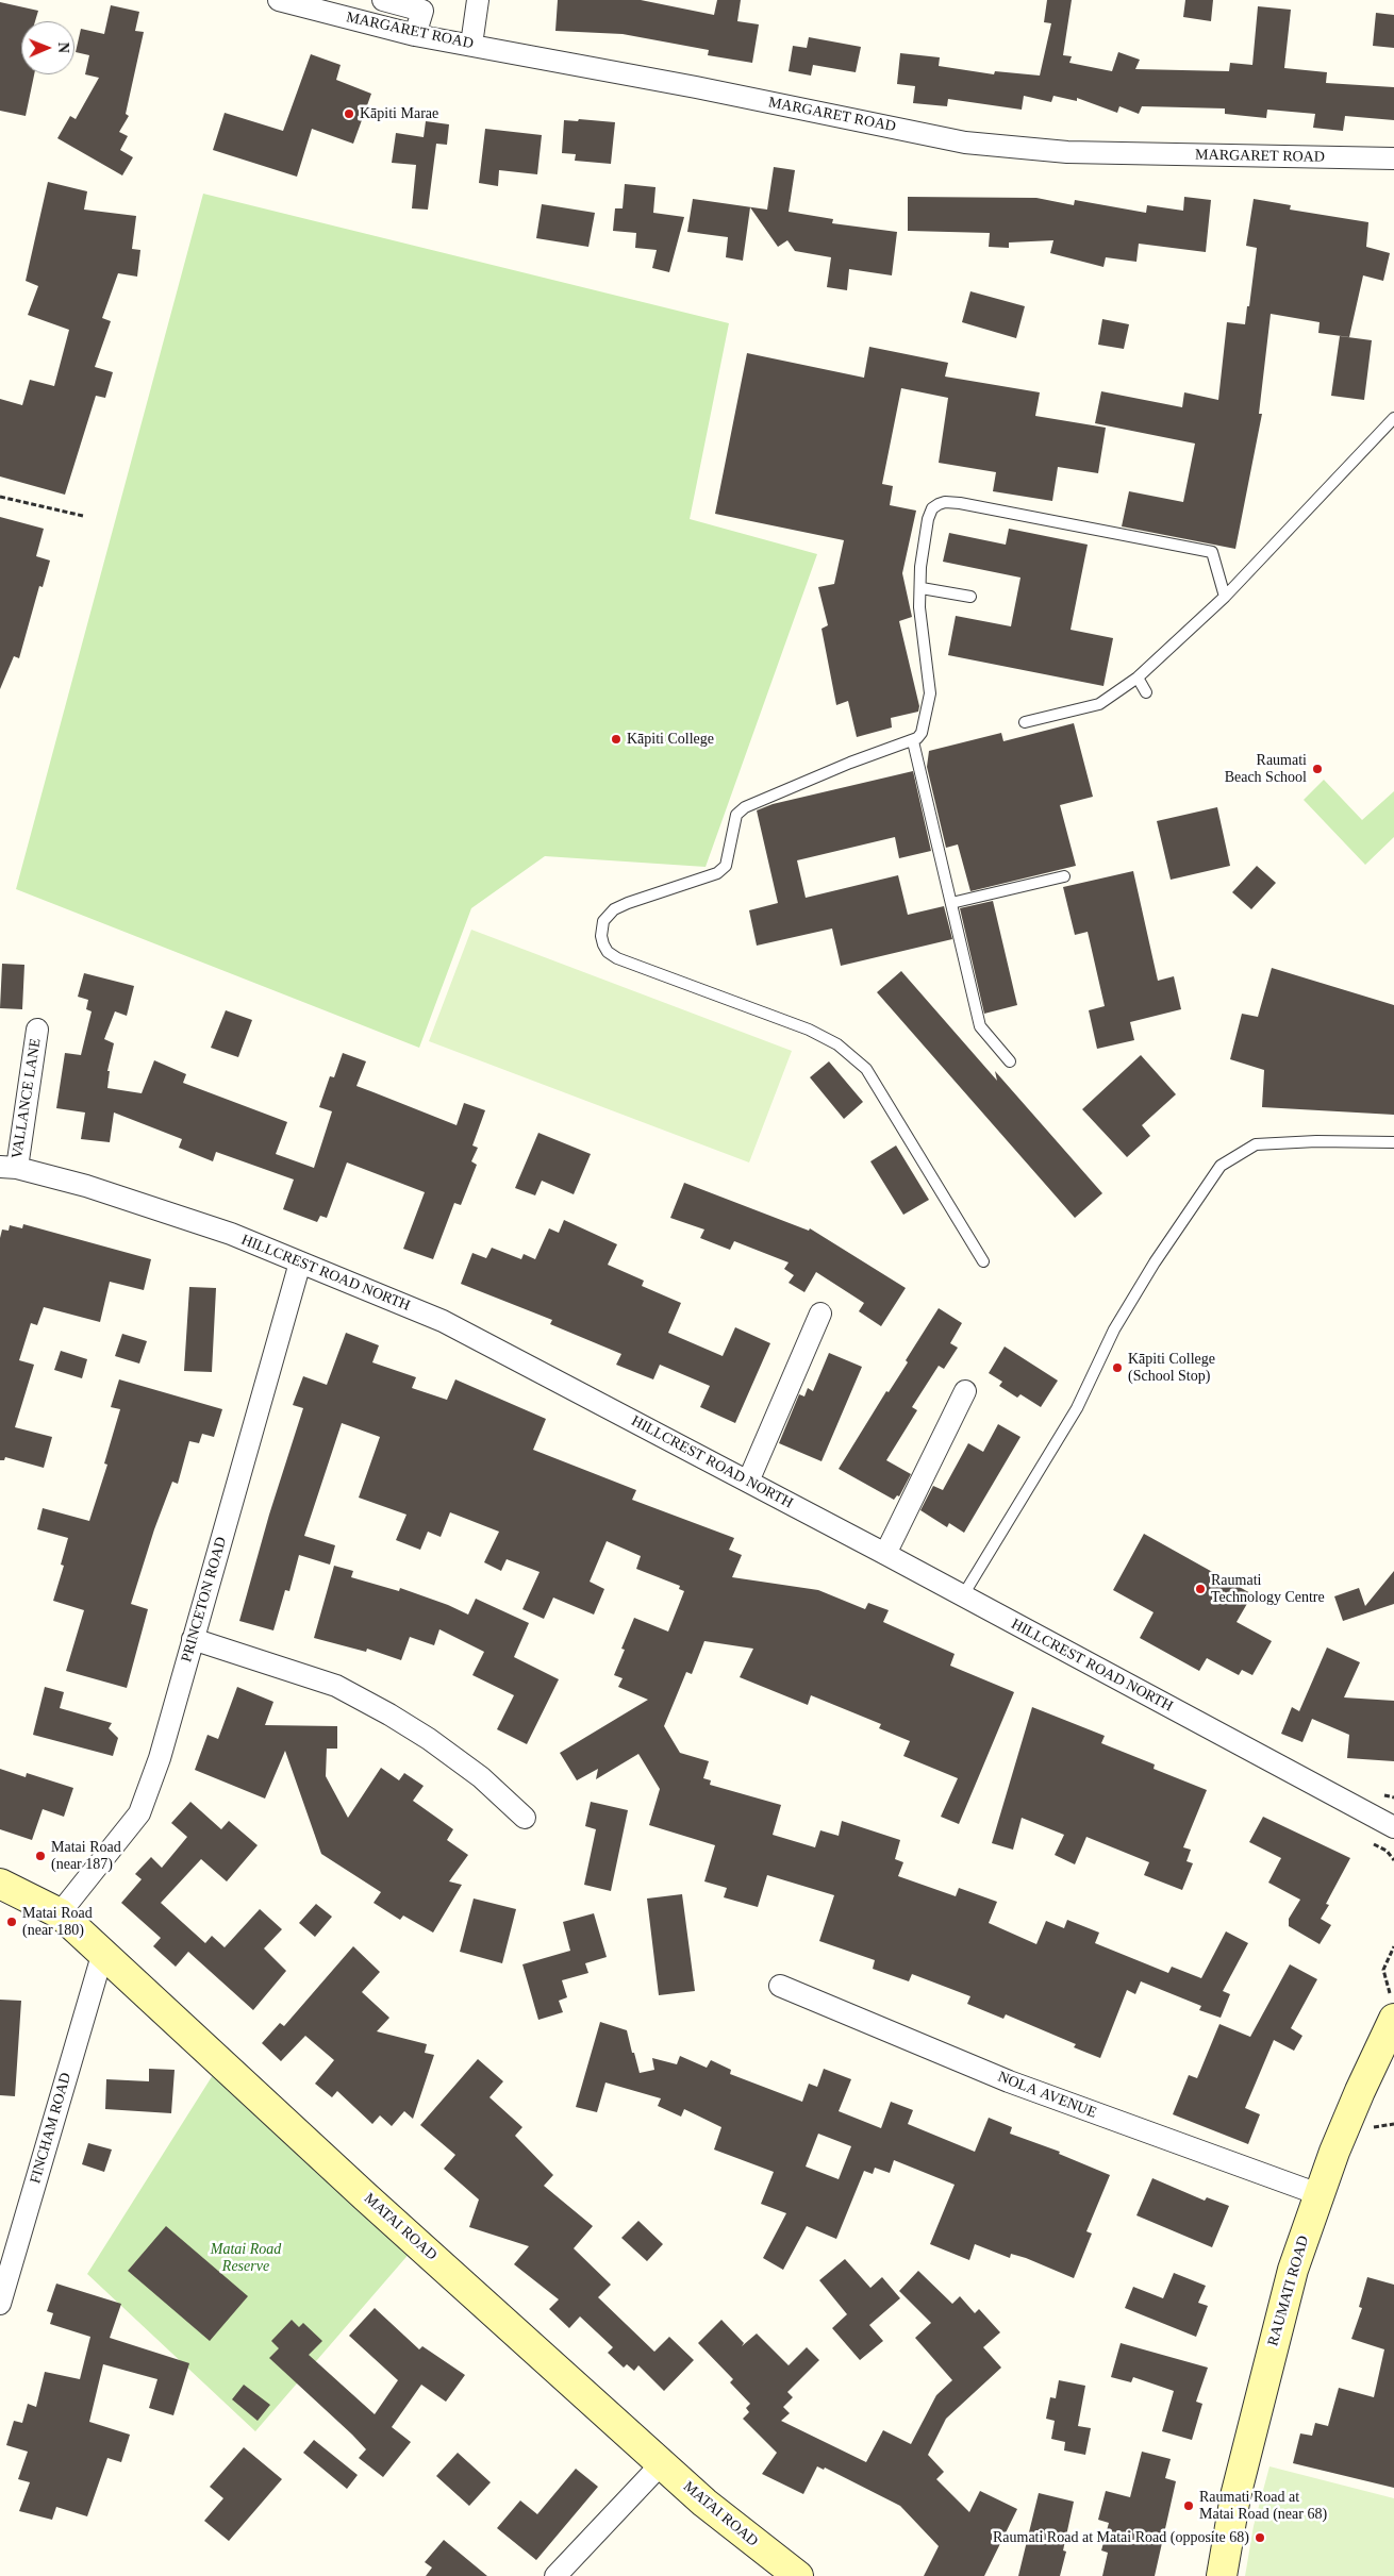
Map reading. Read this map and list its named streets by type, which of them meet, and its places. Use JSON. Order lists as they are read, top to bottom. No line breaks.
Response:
{"streets":{"street":["MARGARET ROAD","VALLANCE LANE","HILLCREST ROAD NORTH","PRINCETON ROAD","NOLA AVENUE","FINCHAM ROAD","MATAI ROAD","RAUMATI ROAD"]},"crossings":[["VALLANCE LANE","HILLCREST ROAD NORTH"],["HILLCREST ROAD NORTH","PRINCETON ROAD"],["PRINCETON ROAD","MATAI ROAD"],["NOLA AVENUE","RAUMATI ROAD"],["FINCHAM ROAD","MATAI ROAD"]],"parks":["Matai Road Reserve"],"places":["Kāpiti Marae","Kāpiti College","Raumati Beach School","Kāpiti College (School Stop)","Raumati Technology Centre","Matai Road (near 187)","Matai Road (near 180)","Raumati Road at Matai Road (near 68)","Raumati Road at Matai Road (opposite 68)"],"north":"right"}
